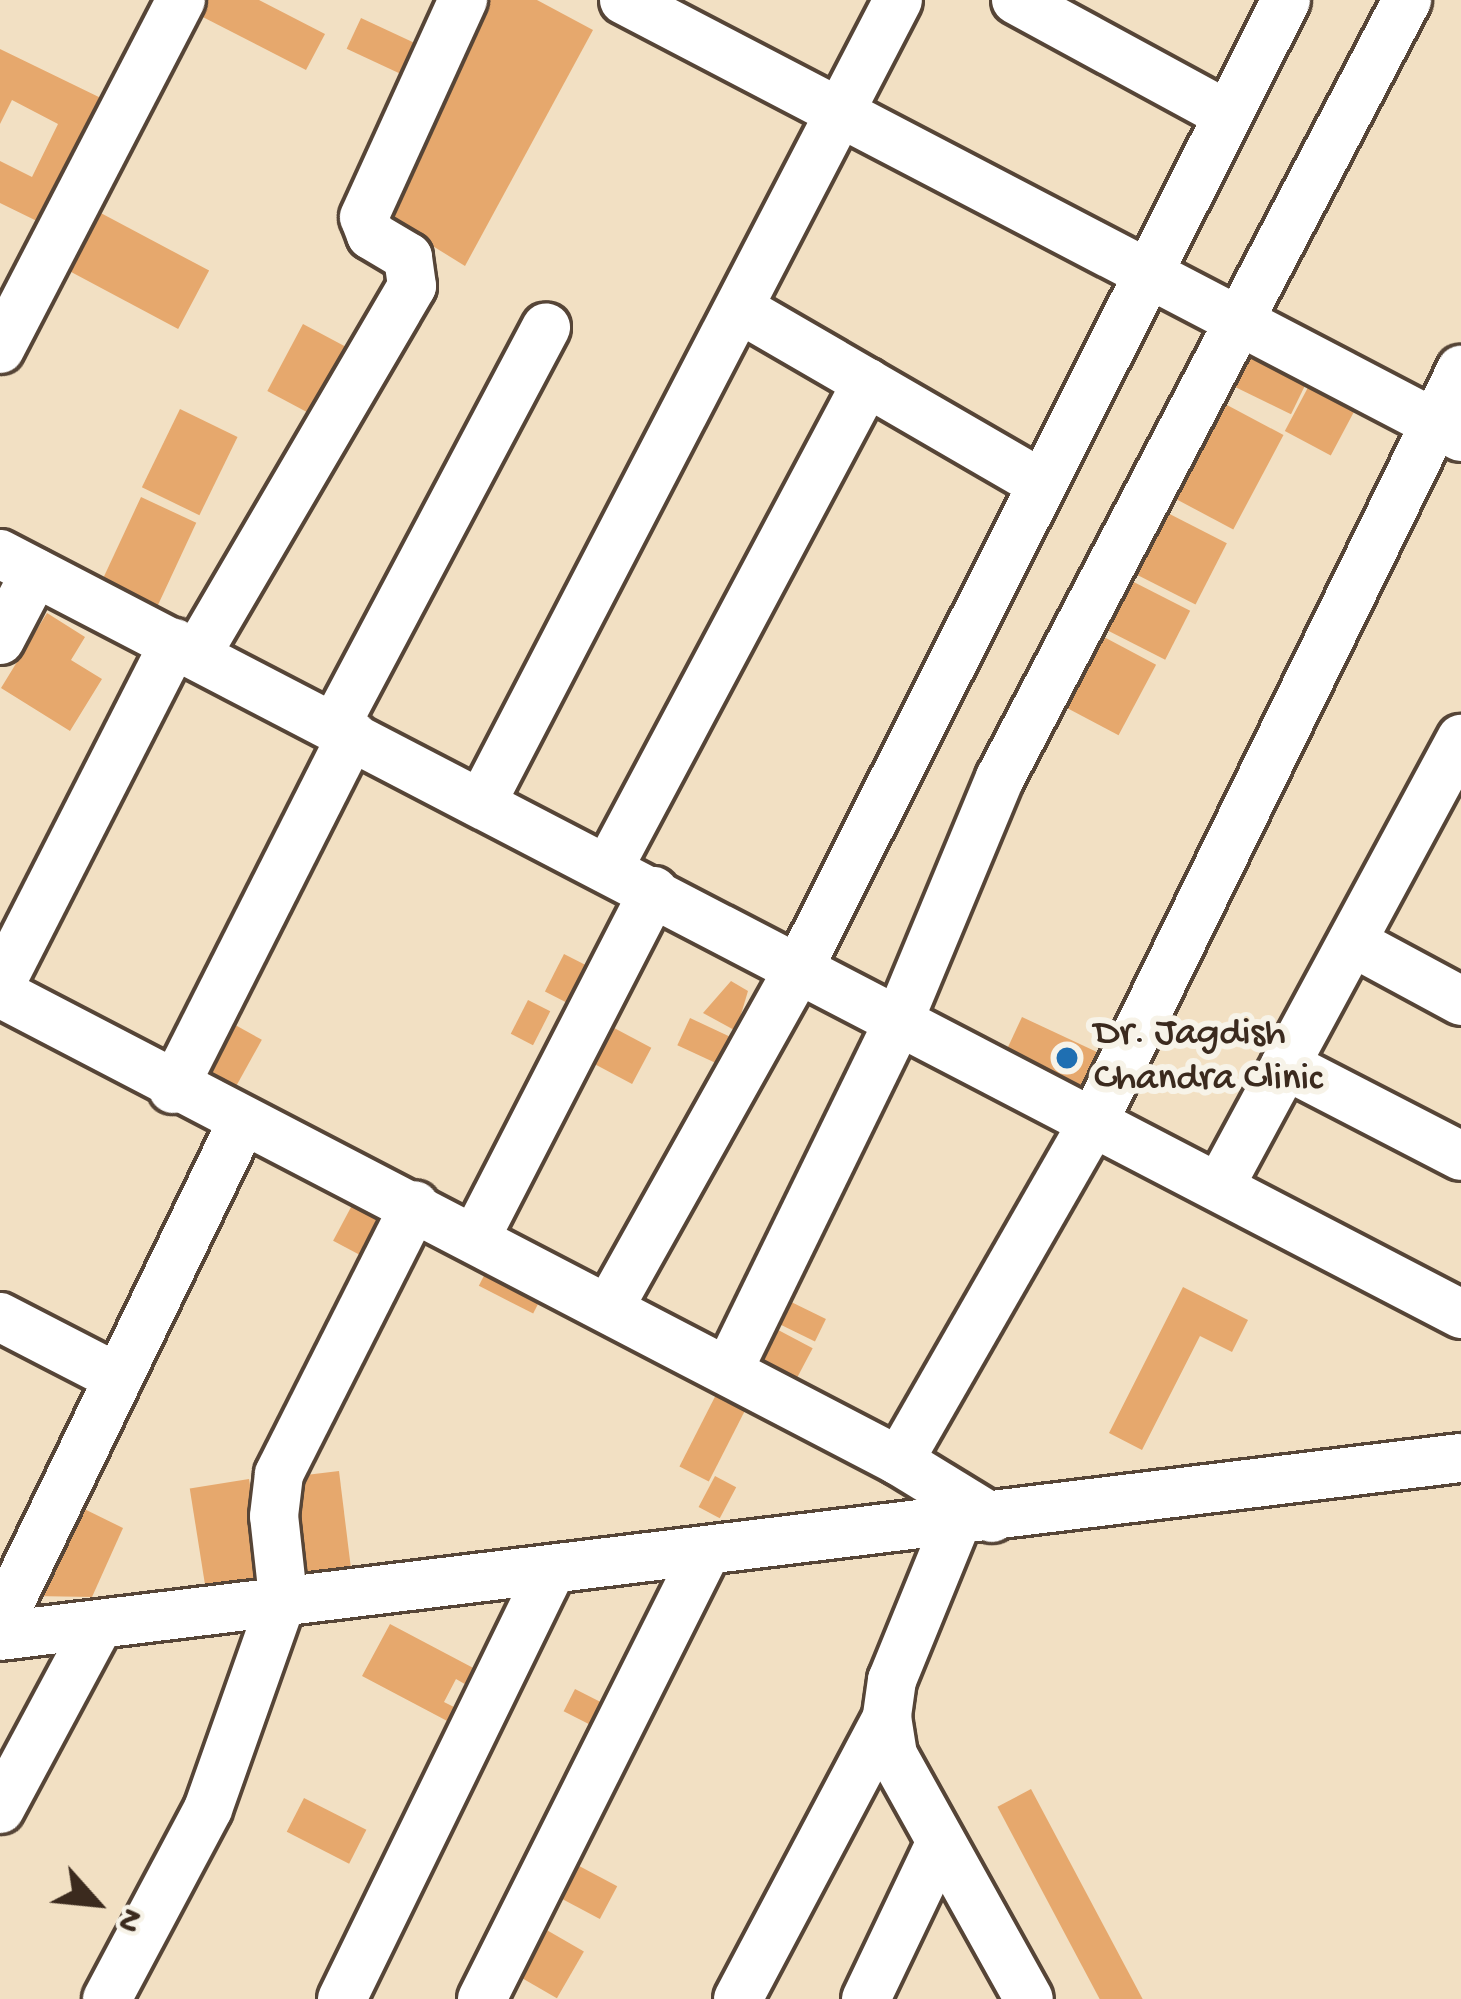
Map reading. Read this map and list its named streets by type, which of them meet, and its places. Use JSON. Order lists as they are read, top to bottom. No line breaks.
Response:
{"places":["Dr. Jagdish Chandra Clinic"],"north":"bottom right"}
